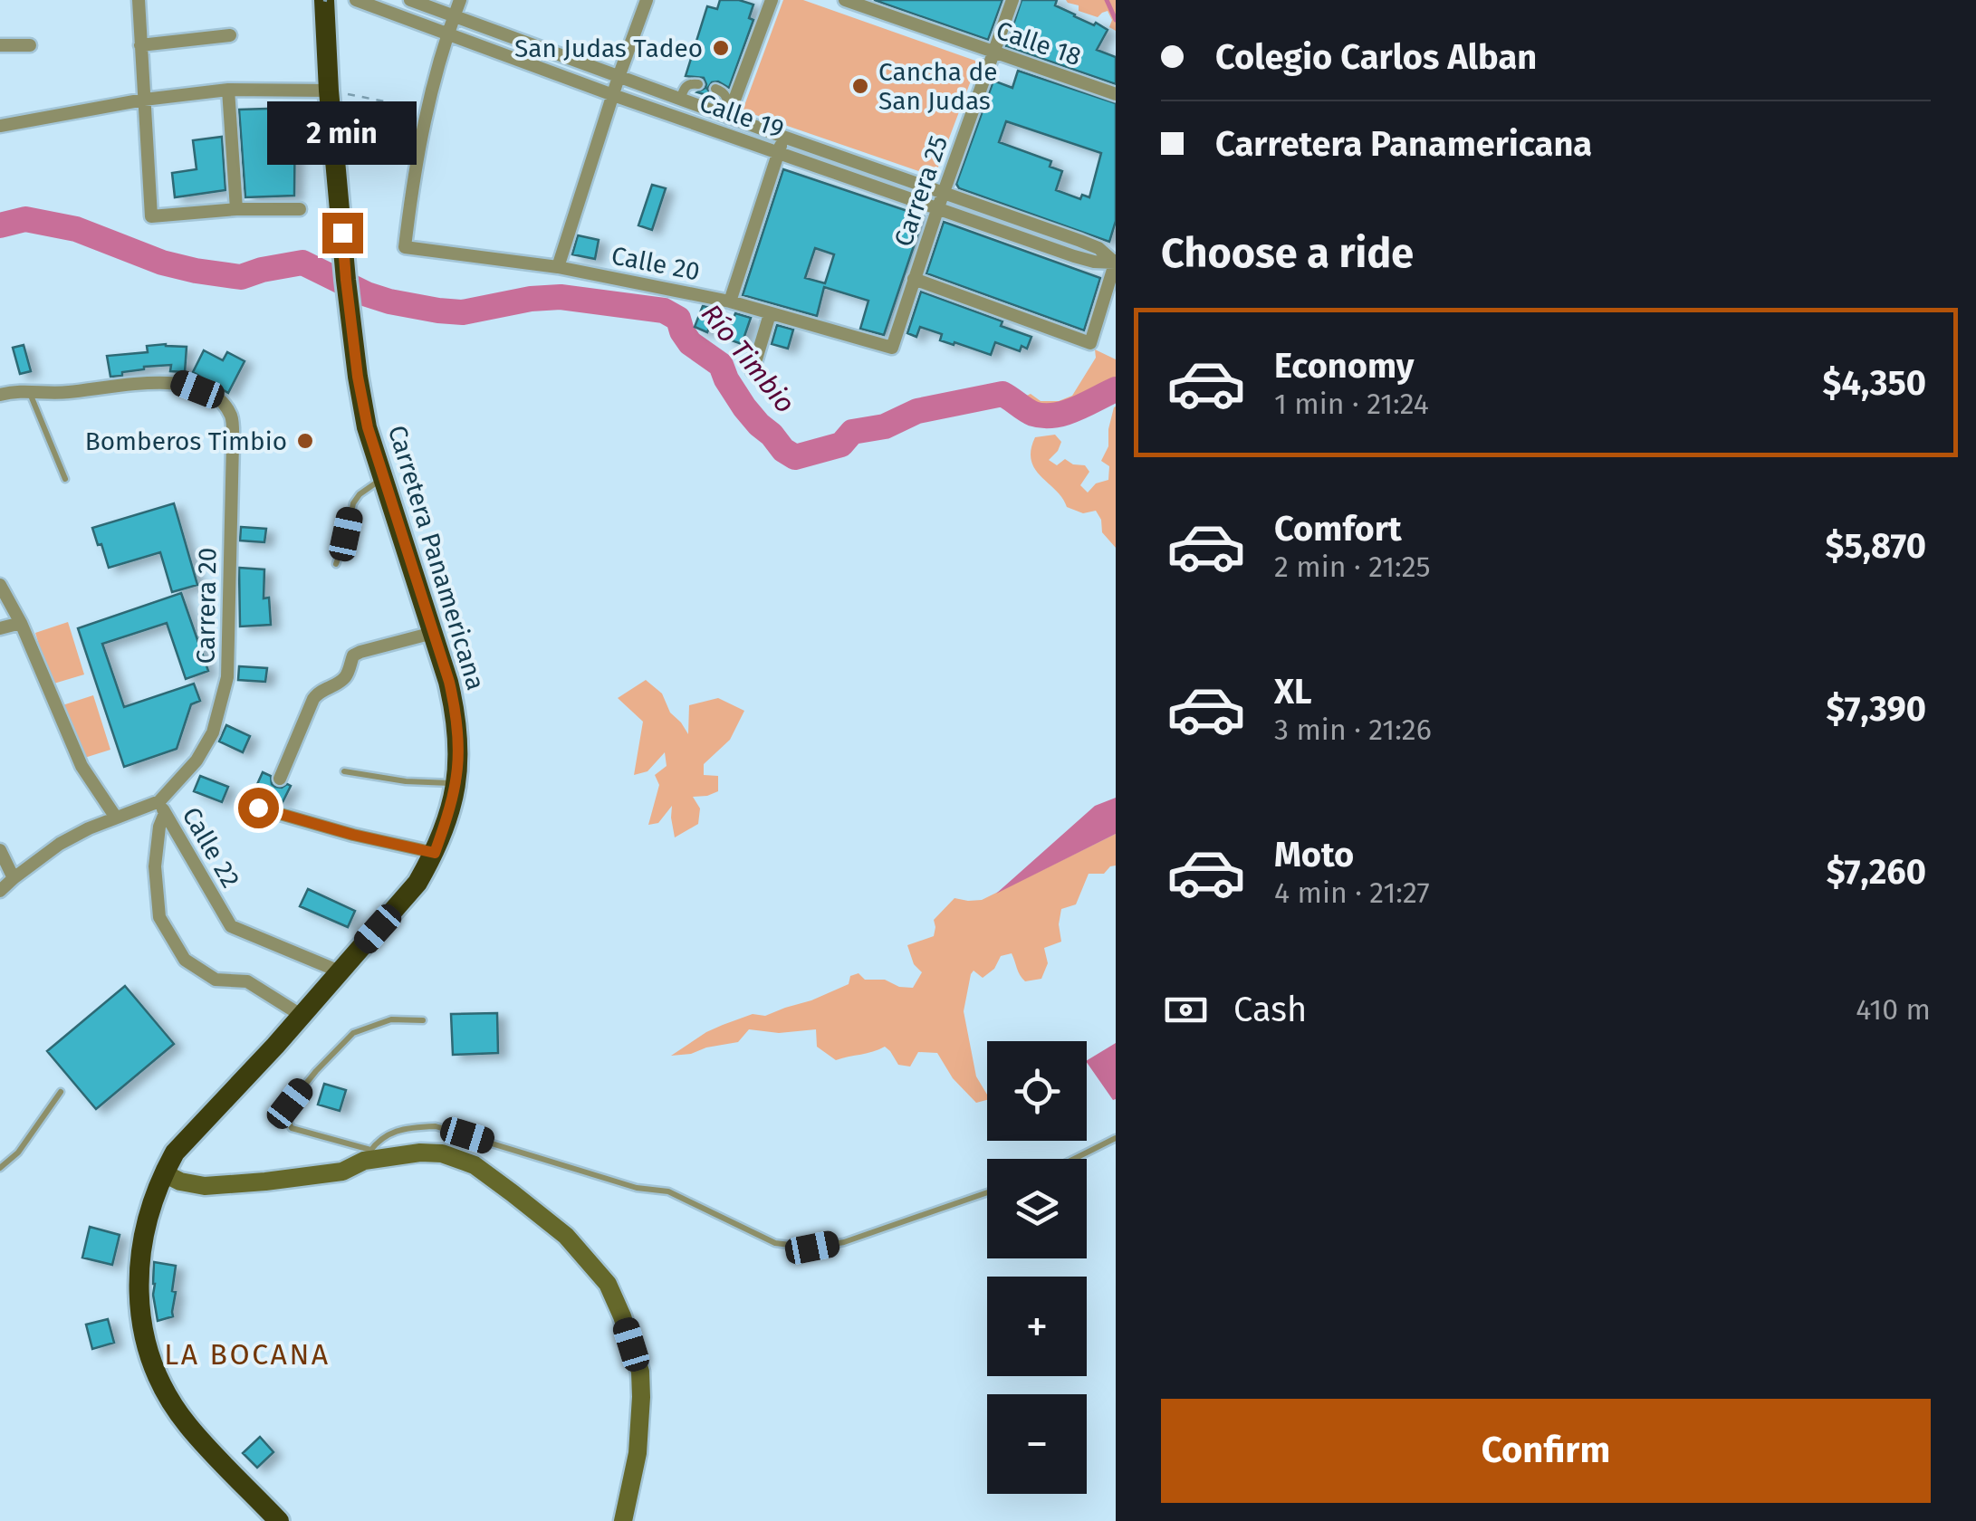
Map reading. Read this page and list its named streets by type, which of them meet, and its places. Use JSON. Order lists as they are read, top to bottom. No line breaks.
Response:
{"streets":{"highway":["Carretera Panamericana"],"street":["Calle 18","Calle 19","Carrera 25","Calle 20","Carrera 20","Calle 22"]},"crossings":[["Calle 18","Carrera 25"],["Calle 19","Carrera 25"],["Carrera 25","Calle 20"],["Carretera Panamericana","Calle 22"],["Carrera 20","Calle 22"]],"districts":["LA BOCANA"],"water":["Río Timbio"],"places":["San Judas Tadeo","Cancha de San Judas","Bomberos Timbio"],"page":{"banner":["Colegio Carlos Alban","Carretera Panamericana"],"bubble":"2 min","heading":"Choose a ride","list":[{"name":"Economy","note":"1 min · 21:24","value":"$4,350"},{"name":"Comfort","note":"2 min · 21:25","value":"$5,870"},{"name":"XL","note":"3 min · 21:26","value":"$7,390"},{"name":"Moto","note":"4 min · 21:27","value":"$7,260"}],"pay":["Cash","410 m"],"map_buttons":["+","−"],"buttons":"Confirm"}}
